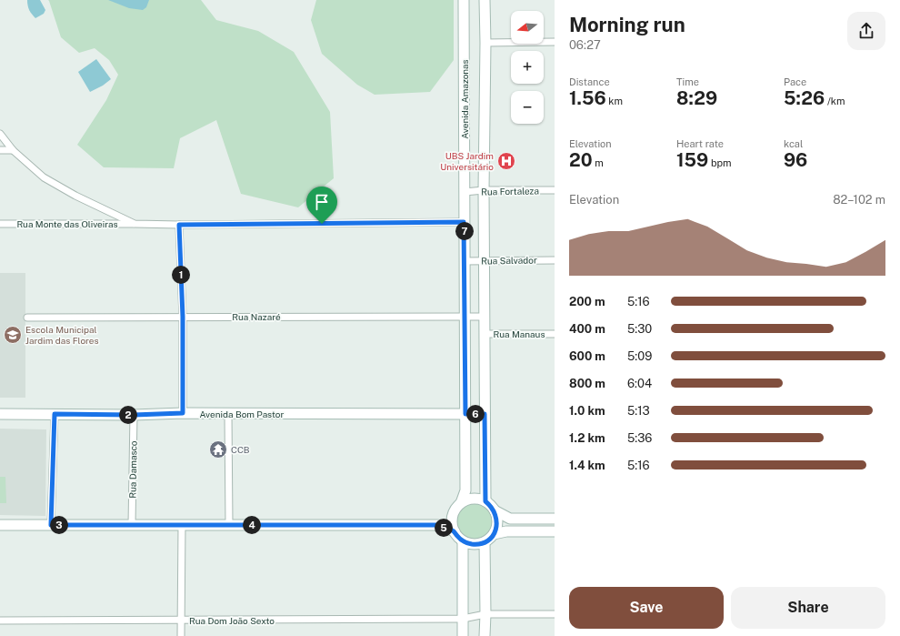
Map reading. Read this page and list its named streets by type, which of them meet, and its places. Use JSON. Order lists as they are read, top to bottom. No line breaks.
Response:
{"streets":{"street":["Avenida Amazonas","Rua Fortaleza","Rua Monte das Oliveiras","Rua Salvador","Rua Nazaré","Rua Manaus","Avenida Bom Pastor","Rua Damasco","Rua Dom João Sexto"]},"crossings":[["Avenida Amazonas","Rua Fortaleza"],["Avenida Amazonas","Rua Monte das Oliveiras"],["Avenida Amazonas","Rua Salvador"],["Avenida Amazonas","Rua Nazaré"],["Avenida Amazonas","Avenida Bom Pastor"],["Avenida Bom Pastor","Rua Damasco"]],"places":{"hospital":["UBS Jardim Universitário"],"school or university":["Escola Municipal Jardim das Flores"],"temple":["CCB"]},"north":"left","page":{"heading":["Morning run","06:27"],"map_buttons":["+","−"],"stats":[["Distance","1.56 km"],["Time","8:29"],["Pace","5:26 /km"],["Elevation","20 m"],["Heart rate","159 bpm"],["kcal","96"]],"chart":["Elevation","82–102 m"],"pins":["7","1","6","2","3","4","5"],"list":[{"name":"200 m","note":"5:16"},{"name":"400 m","note":"5:30"},{"name":"600 m","note":"5:09"},{"name":"800 m","note":"6:04"},{"name":"1.0 km","note":"5:13"},{"name":"1.2 km","note":"5:36"},{"name":"1.4 km","note":"5:16"}],"buttons":["Save","Share"]}}
